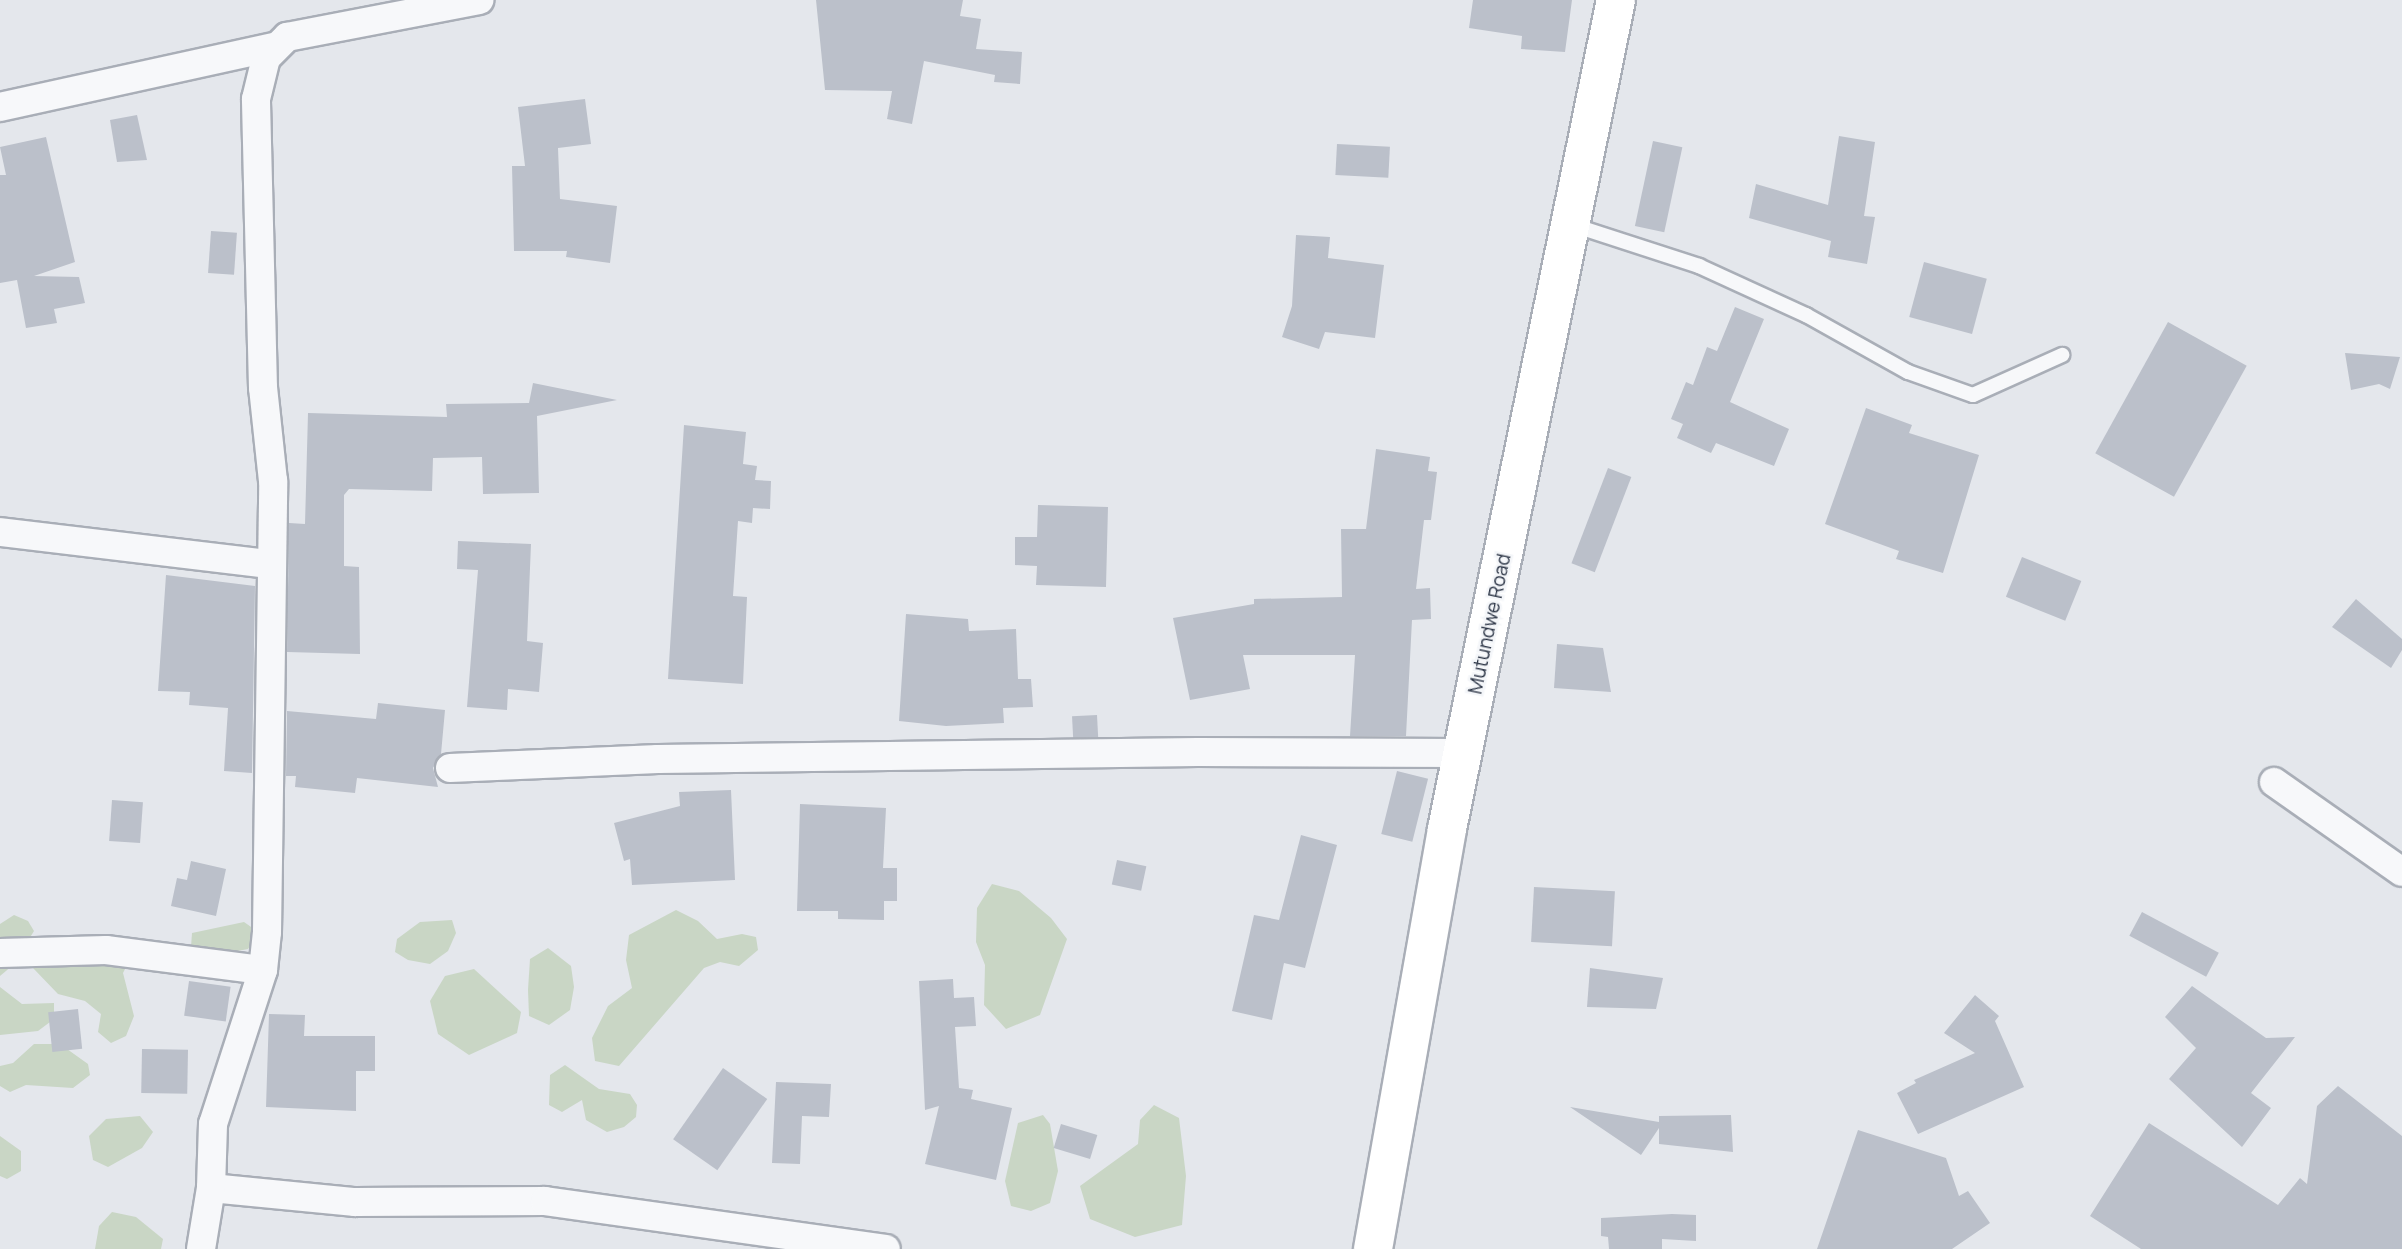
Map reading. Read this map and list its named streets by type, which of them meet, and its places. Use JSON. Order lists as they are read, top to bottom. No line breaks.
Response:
{"streets":{"main road":["Mutundwe Road"]}}
